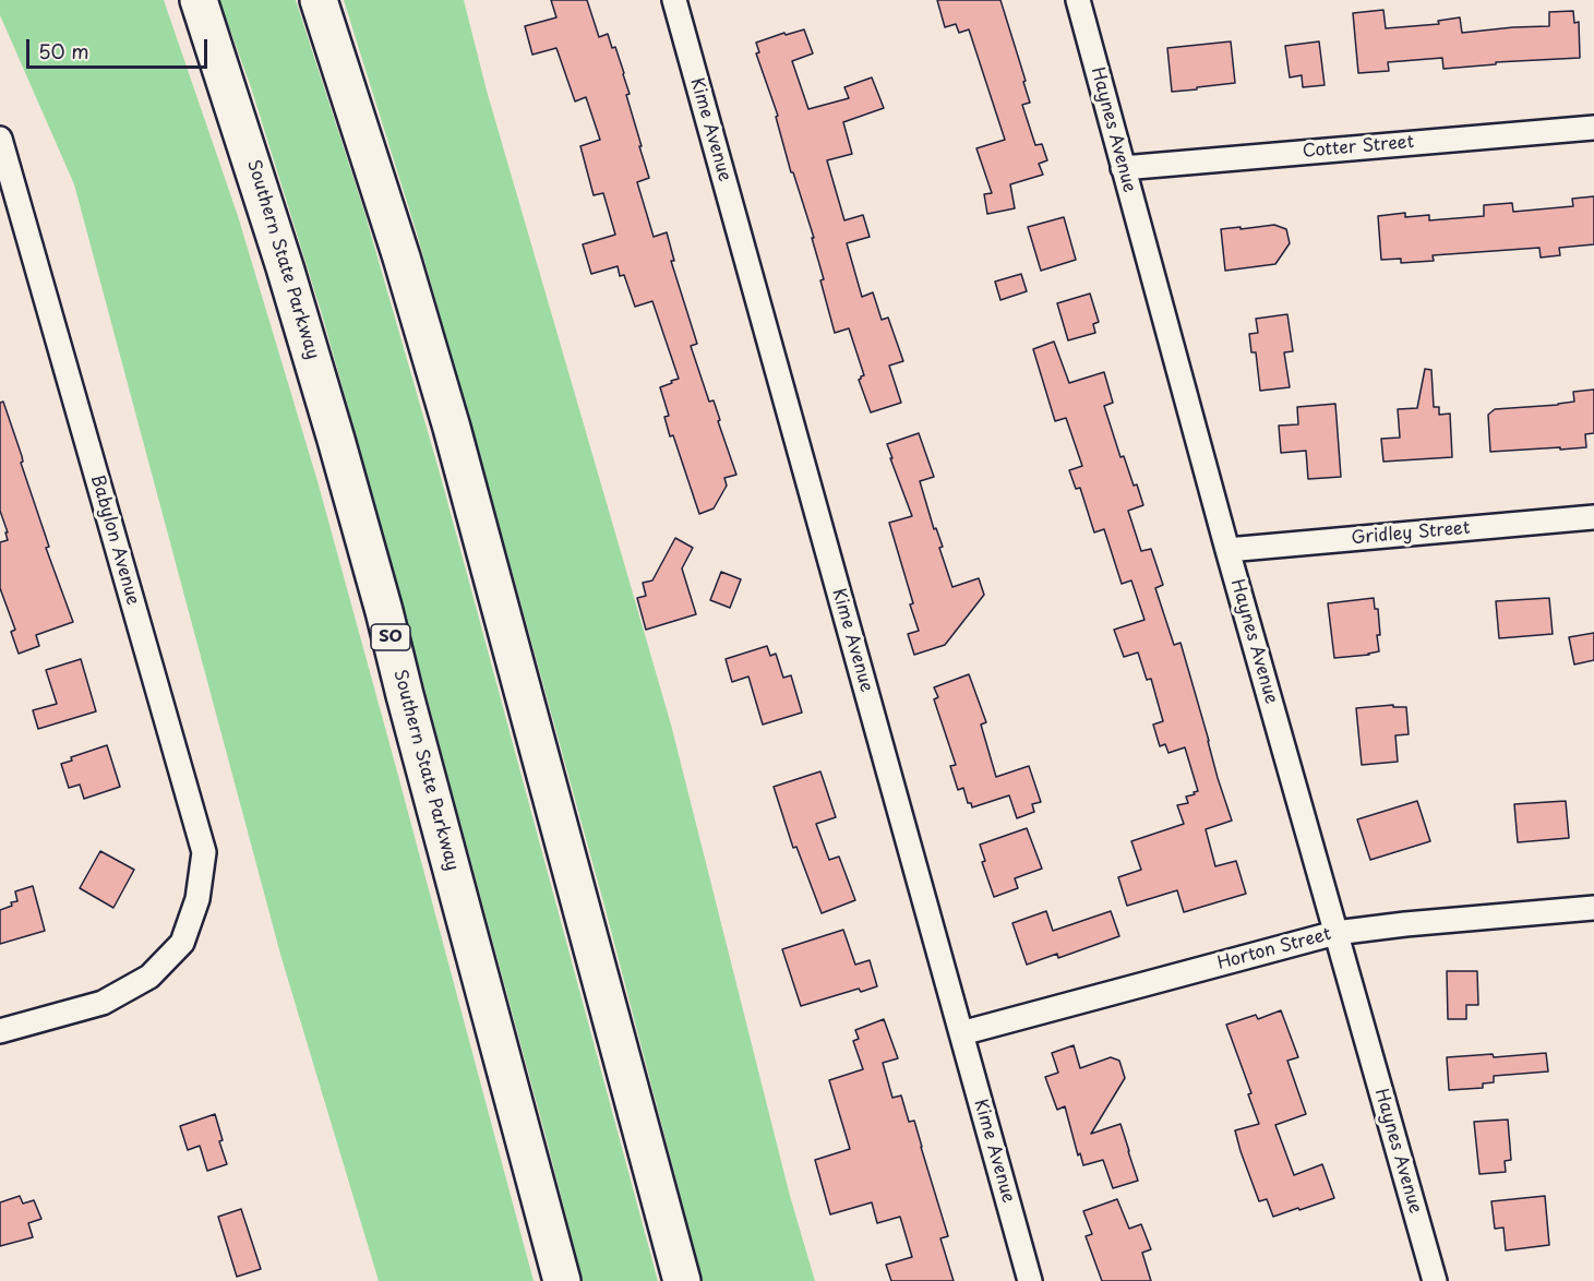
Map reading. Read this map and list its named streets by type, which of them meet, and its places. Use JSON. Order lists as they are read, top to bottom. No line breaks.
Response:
{"streets":{"highway":["Southern State Parkway","SO"],"street":["Kime Avenue","Haynes Avenue","Cotter Street","Gridley Street","Babylon Avenue","Horton Street"]},"crossings":[["Kime Avenue","Horton Street"],["Haynes Avenue","Cotter Street"],["Haynes Avenue","Gridley Street"],["Haynes Avenue","Horton Street"]],"scale_bar":"50 m"}
